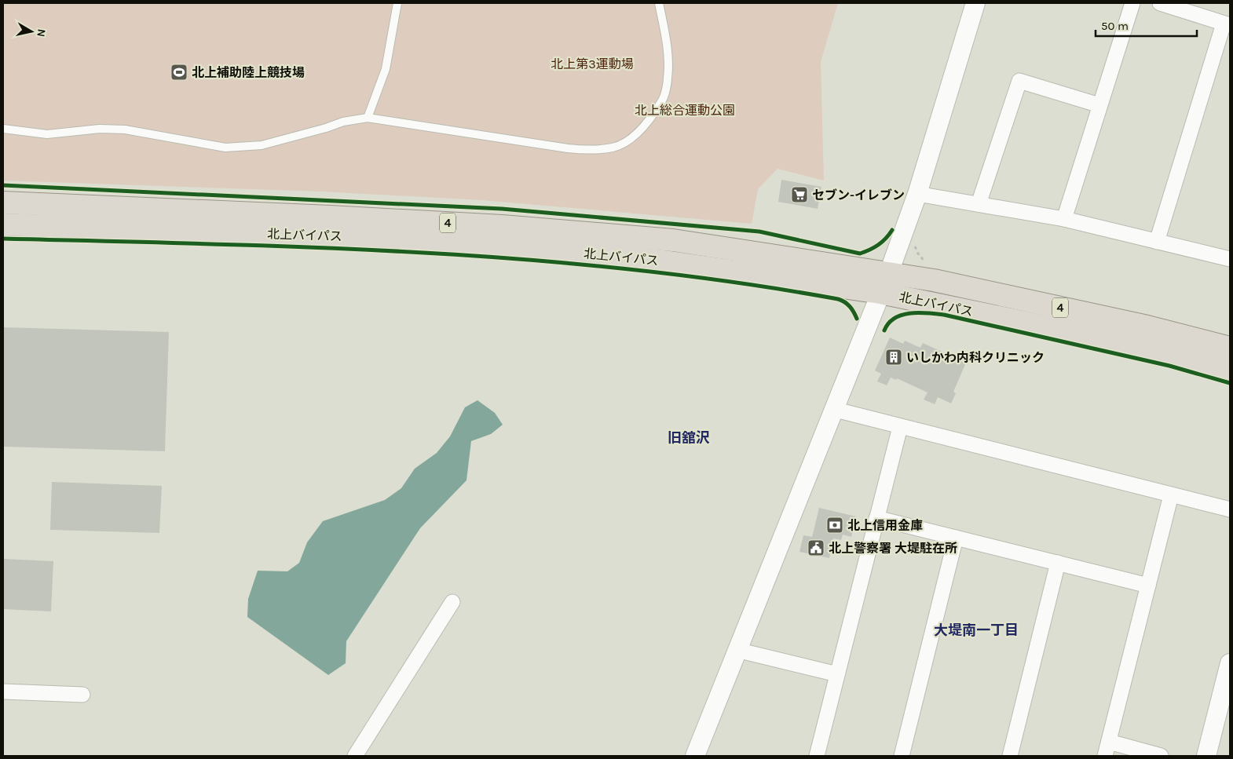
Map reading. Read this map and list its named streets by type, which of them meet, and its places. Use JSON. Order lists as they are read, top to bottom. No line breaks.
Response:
{"streets":{"highway":["4","北上バイパス"]},"districts":["旧舘沢","大堤南一丁目"],"parks":["北上第3運動場","北上総合運動公園"],"places":{"sports":["北上補助陸上競技場"],"supermarket":["セブン-イレブン"],"building":["いしかわ内科クリニック"],"bank":["北上信用金庫"],"public building":["北上警察署 大堤駐在所"]},"scale_bar":"50 m","north":"right"}
